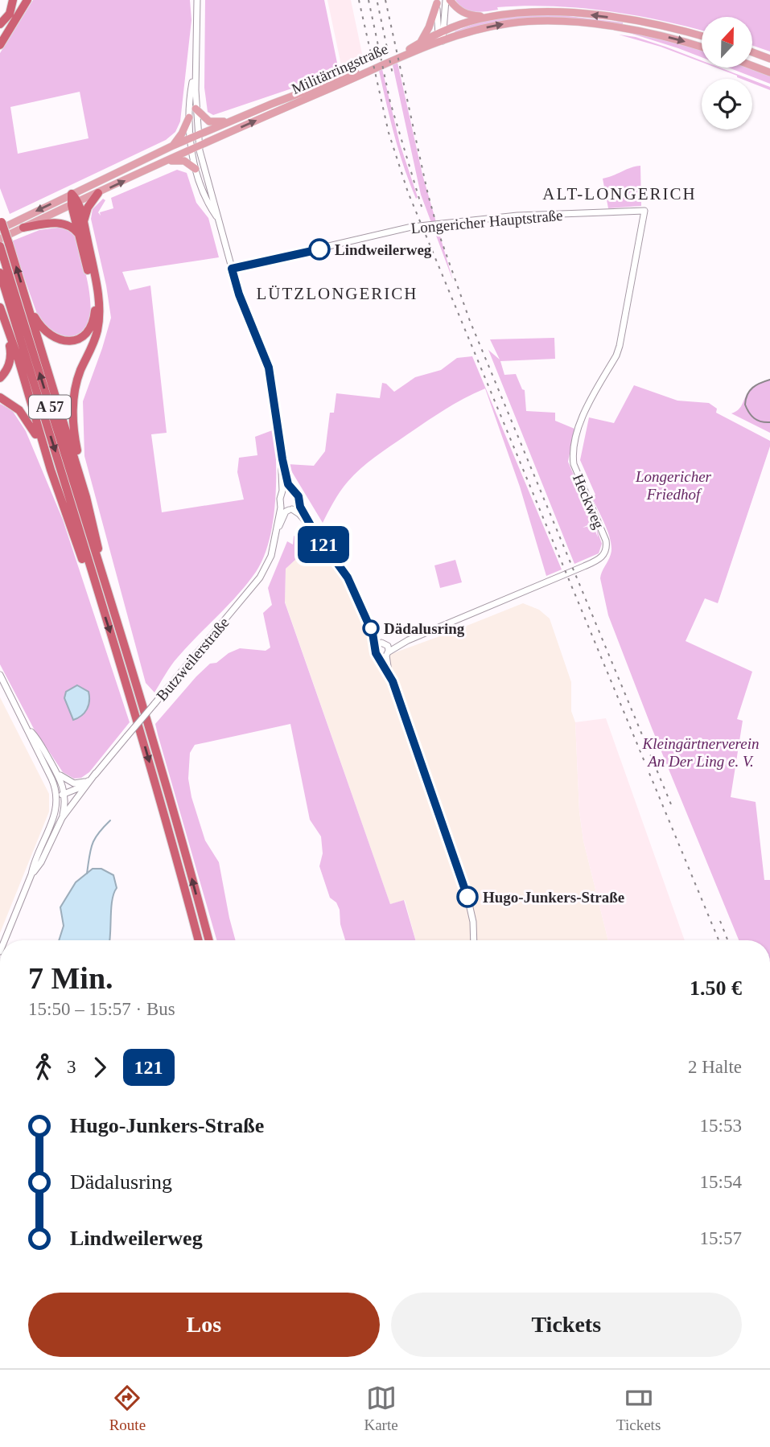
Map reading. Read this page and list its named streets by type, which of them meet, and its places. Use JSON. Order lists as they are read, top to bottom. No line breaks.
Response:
{"streets":{"highway":["A 57"],"main road":["Militärringstraße"],"street":["Longericher Hauptstraße","Heckweg","Butzweilerstraße"]},"crossings":[["Longericher Hauptstraße","Heckweg"]],"districts":["ALT-LONGERICH","LÜTZLONGERICH"],"parks":["Longericher Friedhof","Kleingärtnerverein An Der Ling e. V."],"places":["Lindweilerweg","Dädalusring","Hugo-Junkers-Straße"],"lines":["bus line 121"],"north":"top","page":{"on_map":"121","heading":["7 Min.","15:50 – 15:57 · Bus","1.50 €"],"legs":["3","121","2 Halte"],"list":[{"name":"Hugo-Junkers-Straße","value":"15:53"},{"name":"Dädalusring","value":"15:54"},{"name":"Lindweilerweg","value":"15:57"}],"buttons":["Los","Tickets"],"tabs":["Route","Karte","Tickets"]}}
